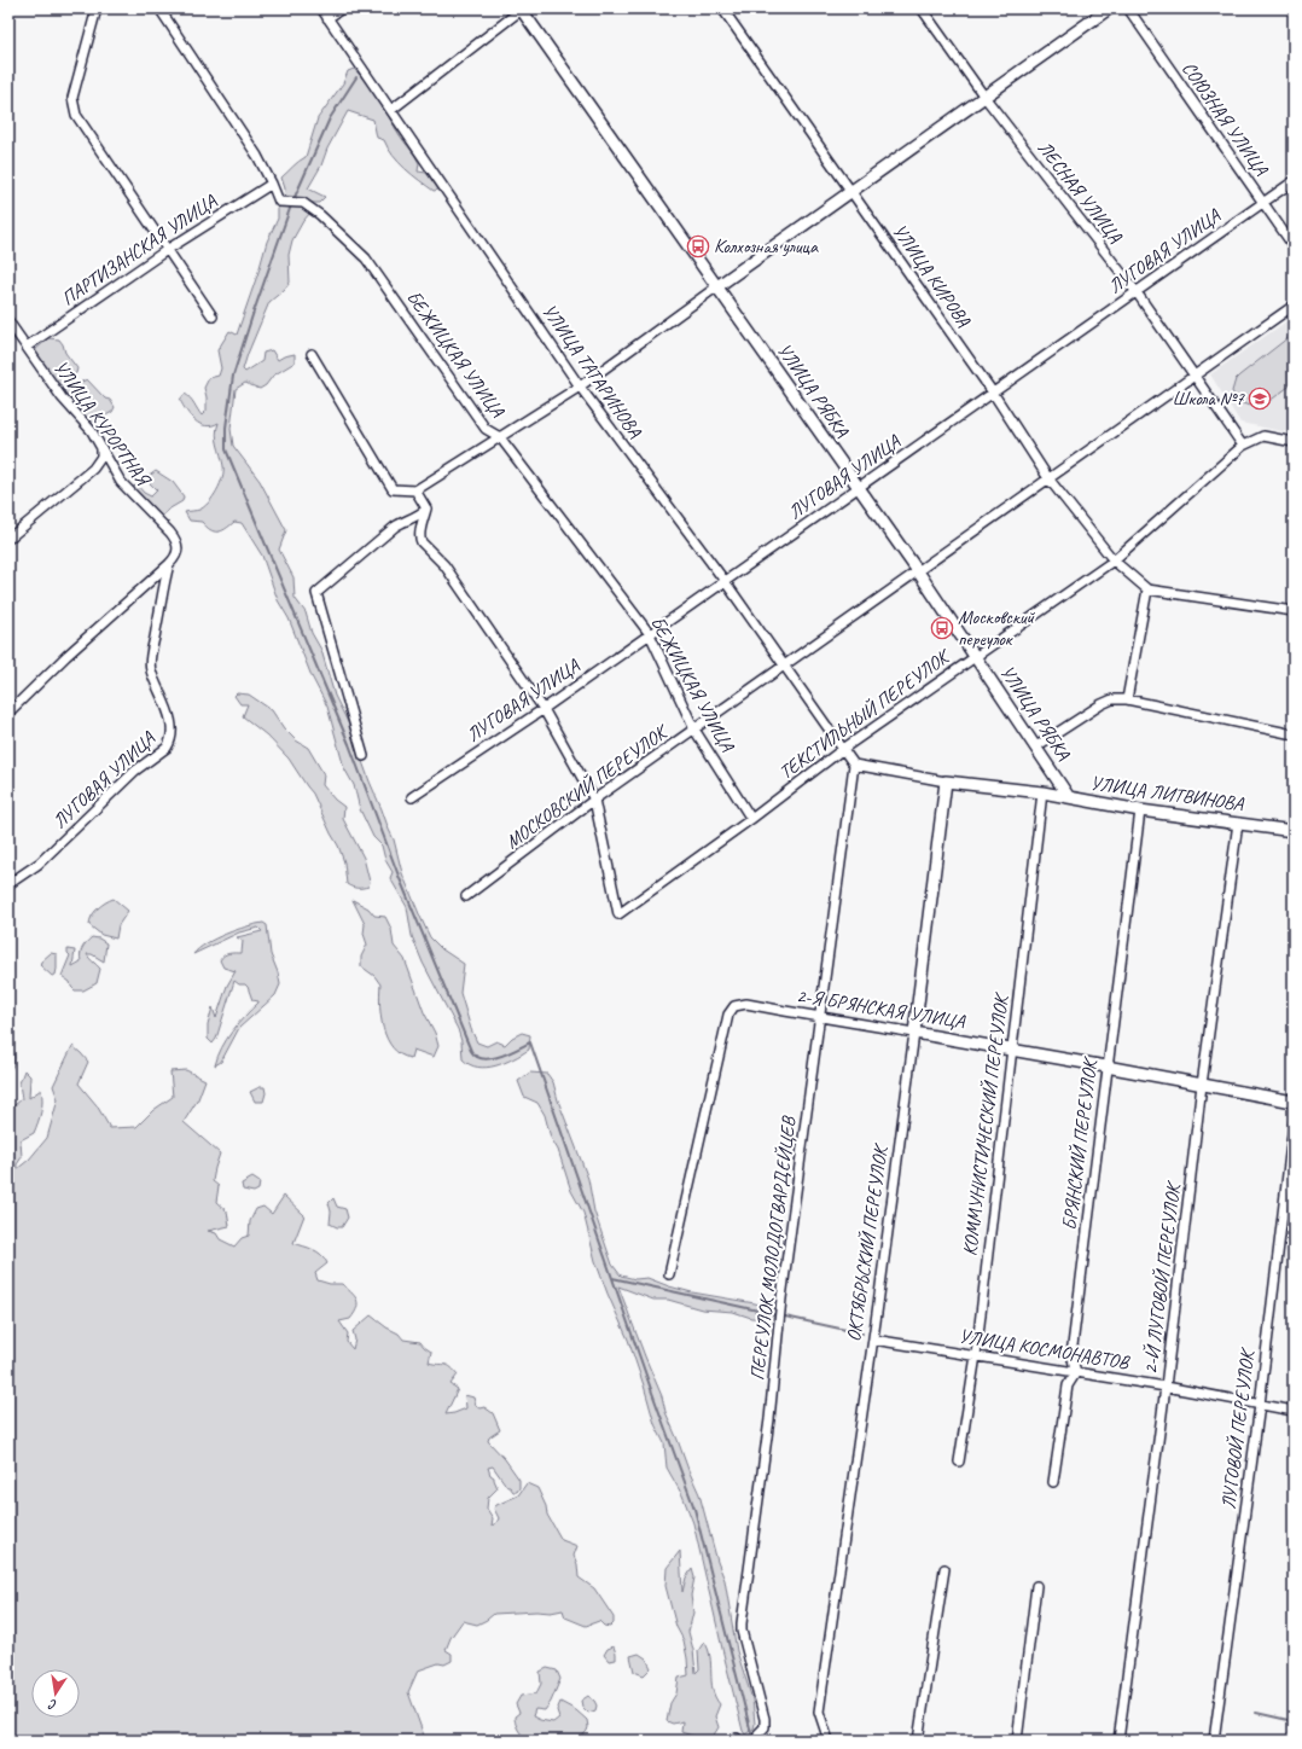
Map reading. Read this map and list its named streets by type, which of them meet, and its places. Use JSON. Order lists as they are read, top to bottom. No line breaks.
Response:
{"streets":{"street":["СОЮЗНАЯ УЛИЦА","ЛЕСНАЯ УЛИЦА","ПАРТИЗАНСКАЯ УЛИЦА","ЛУГОВАЯ УЛИЦА","УЛИЦА КИРОВА","БЕЖИЦКАЯ УЛИЦА","УЛИЦА ТАТАРИНОВА","УЛИЦА РЯБКА","УЛИЦА КУРОРТНАЯ","ТЕКСТИЛЬНЫЙ ПЕРЕУЛОК","МОСКОВСКИЙ ПЕРЕУЛОК","УЛИЦА ЛИТВИНОВА","2-Я БРЯНСКАЯ УЛИЦА","КОММУНИСТИЧЕСКИЙ ПЕРЕУЛОК","БРЯНСКИЙ ПЕРЕУЛОК","ОКТЯБРЬСКИЙ ПЕРЕУЛОК","ПЕРЕУЛОК МОЛОДОГВАРДЕЙЦЕВ","2-Й ЛУГОВОЙ ПЕРЕУЛОК","УЛИЦА КОСМОНАВТОВ","ЛУГОВОЙ ПЕРЕУЛОК"]},"crossings":[["СОЮЗНАЯ УЛИЦА","ЛУГОВАЯ УЛИЦА"],["ЛЕСНАЯ УЛИЦА","ЛУГОВАЯ УЛИЦА"],["ЛЕСНАЯ УЛИЦА","ТЕКСТИЛЬНЫЙ ПЕРЕУЛОК"],["ЛЕСНАЯ УЛИЦА","МОСКОВСКИЙ ПЕРЕУЛОК"],["ПАРТИЗАНСКАЯ УЛИЦА","БЕЖИЦКАЯ УЛИЦА"],["ПАРТИЗАНСКАЯ УЛИЦА","УЛИЦА КУРОРТНАЯ"],["ЛУГОВАЯ УЛИЦА","УЛИЦА КИРОВА"],["ЛУГОВАЯ УЛИЦА","БЕЖИЦКАЯ УЛИЦА"],["ЛУГОВАЯ УЛИЦА","УЛИЦА ТАТАРИНОВА"],["ЛУГОВАЯ УЛИЦА","УЛИЦА РЯБКА"],["ЛУГОВАЯ УЛИЦА","УЛИЦА КУРОРТНАЯ"],["УЛИЦА КИРОВА","ТЕКСТИЛЬНЫЙ ПЕРЕУЛОК"],["УЛИЦА КИРОВА","МОСКОВСКИЙ ПЕРЕУЛОК"],["БЕЖИЦКАЯ УЛИЦА","ТЕКСТИЛЬНЫЙ ПЕРЕУЛОК"],["БЕЖИЦКАЯ УЛИЦА","МОСКОВСКИЙ ПЕРЕУЛОК"],["УЛИЦА ТАТАРИНОВА","ТЕКСТИЛЬНЫЙ ПЕРЕУЛОК"],["УЛИЦА ТАТАРИНОВА","МОСКОВСКИЙ ПЕРЕУЛОК"],["УЛИЦА РЯБКА","ТЕКСТИЛЬНЫЙ ПЕРЕУЛОК"],["УЛИЦА РЯБКА","МОСКОВСКИЙ ПЕРЕУЛОК"],["УЛИЦА РЯБКА","УЛИЦА ЛИТВИНОВА"],["ТЕКСТИЛЬНЫЙ ПЕРЕУЛОК","МОСКОВСКИЙ ПЕРЕУЛОК"],["УЛИЦА ЛИТВИНОВА","КОММУНИСТИЧЕСКИЙ ПЕРЕУЛОК"],["УЛИЦА ЛИТВИНОВА","БРЯНСКИЙ ПЕРЕУЛОК"],["УЛИЦА ЛИТВИНОВА","ОКТЯБРЬСКИЙ ПЕРЕУЛОК"],["УЛИЦА ЛИТВИНОВА","ПЕРЕУЛОК МОЛОДОГВАРДЕЙЦЕВ"],["УЛИЦА ЛИТВИНОВА","2-Й ЛУГОВОЙ ПЕРЕУЛОК"],["2-Я БРЯНСКАЯ УЛИЦА","КОММУНИСТИЧЕСКИЙ ПЕРЕУЛОК"],["2-Я БРЯНСКАЯ УЛИЦА","БРЯНСКИЙ ПЕРЕУЛОК"],["2-Я БРЯНСКАЯ УЛИЦА","ОКТЯБРЬСКИЙ ПЕРЕУЛОК"],["2-Я БРЯНСКАЯ УЛИЦА","ПЕРЕУЛОК МОЛОДОГВАРДЕЙЦЕВ"],["2-Я БРЯНСКАЯ УЛИЦА","2-Й ЛУГОВОЙ ПЕРЕУЛОК"],["КОММУНИСТИЧЕСКИЙ ПЕРЕУЛОК","УЛИЦА КОСМОНАВТОВ"],["БРЯНСКИЙ ПЕРЕУЛОК","УЛИЦА КОСМОНАВТОВ"],["ОКТЯБРЬСКИЙ ПЕРЕУЛОК","УЛИЦА КОСМОНАВТОВ"],["2-Й ЛУГОВОЙ ПЕРЕУЛОК","УЛИЦА КОСМОНАВТОВ"],["УЛИЦА КОСМОНАВТОВ","ЛУГОВОЙ ПЕРЕУЛОК"]],"places":{"bus stop":["Колхозная улица","Московский переулок"],"school or university":["Школа №7"]},"north":"bottom"}
